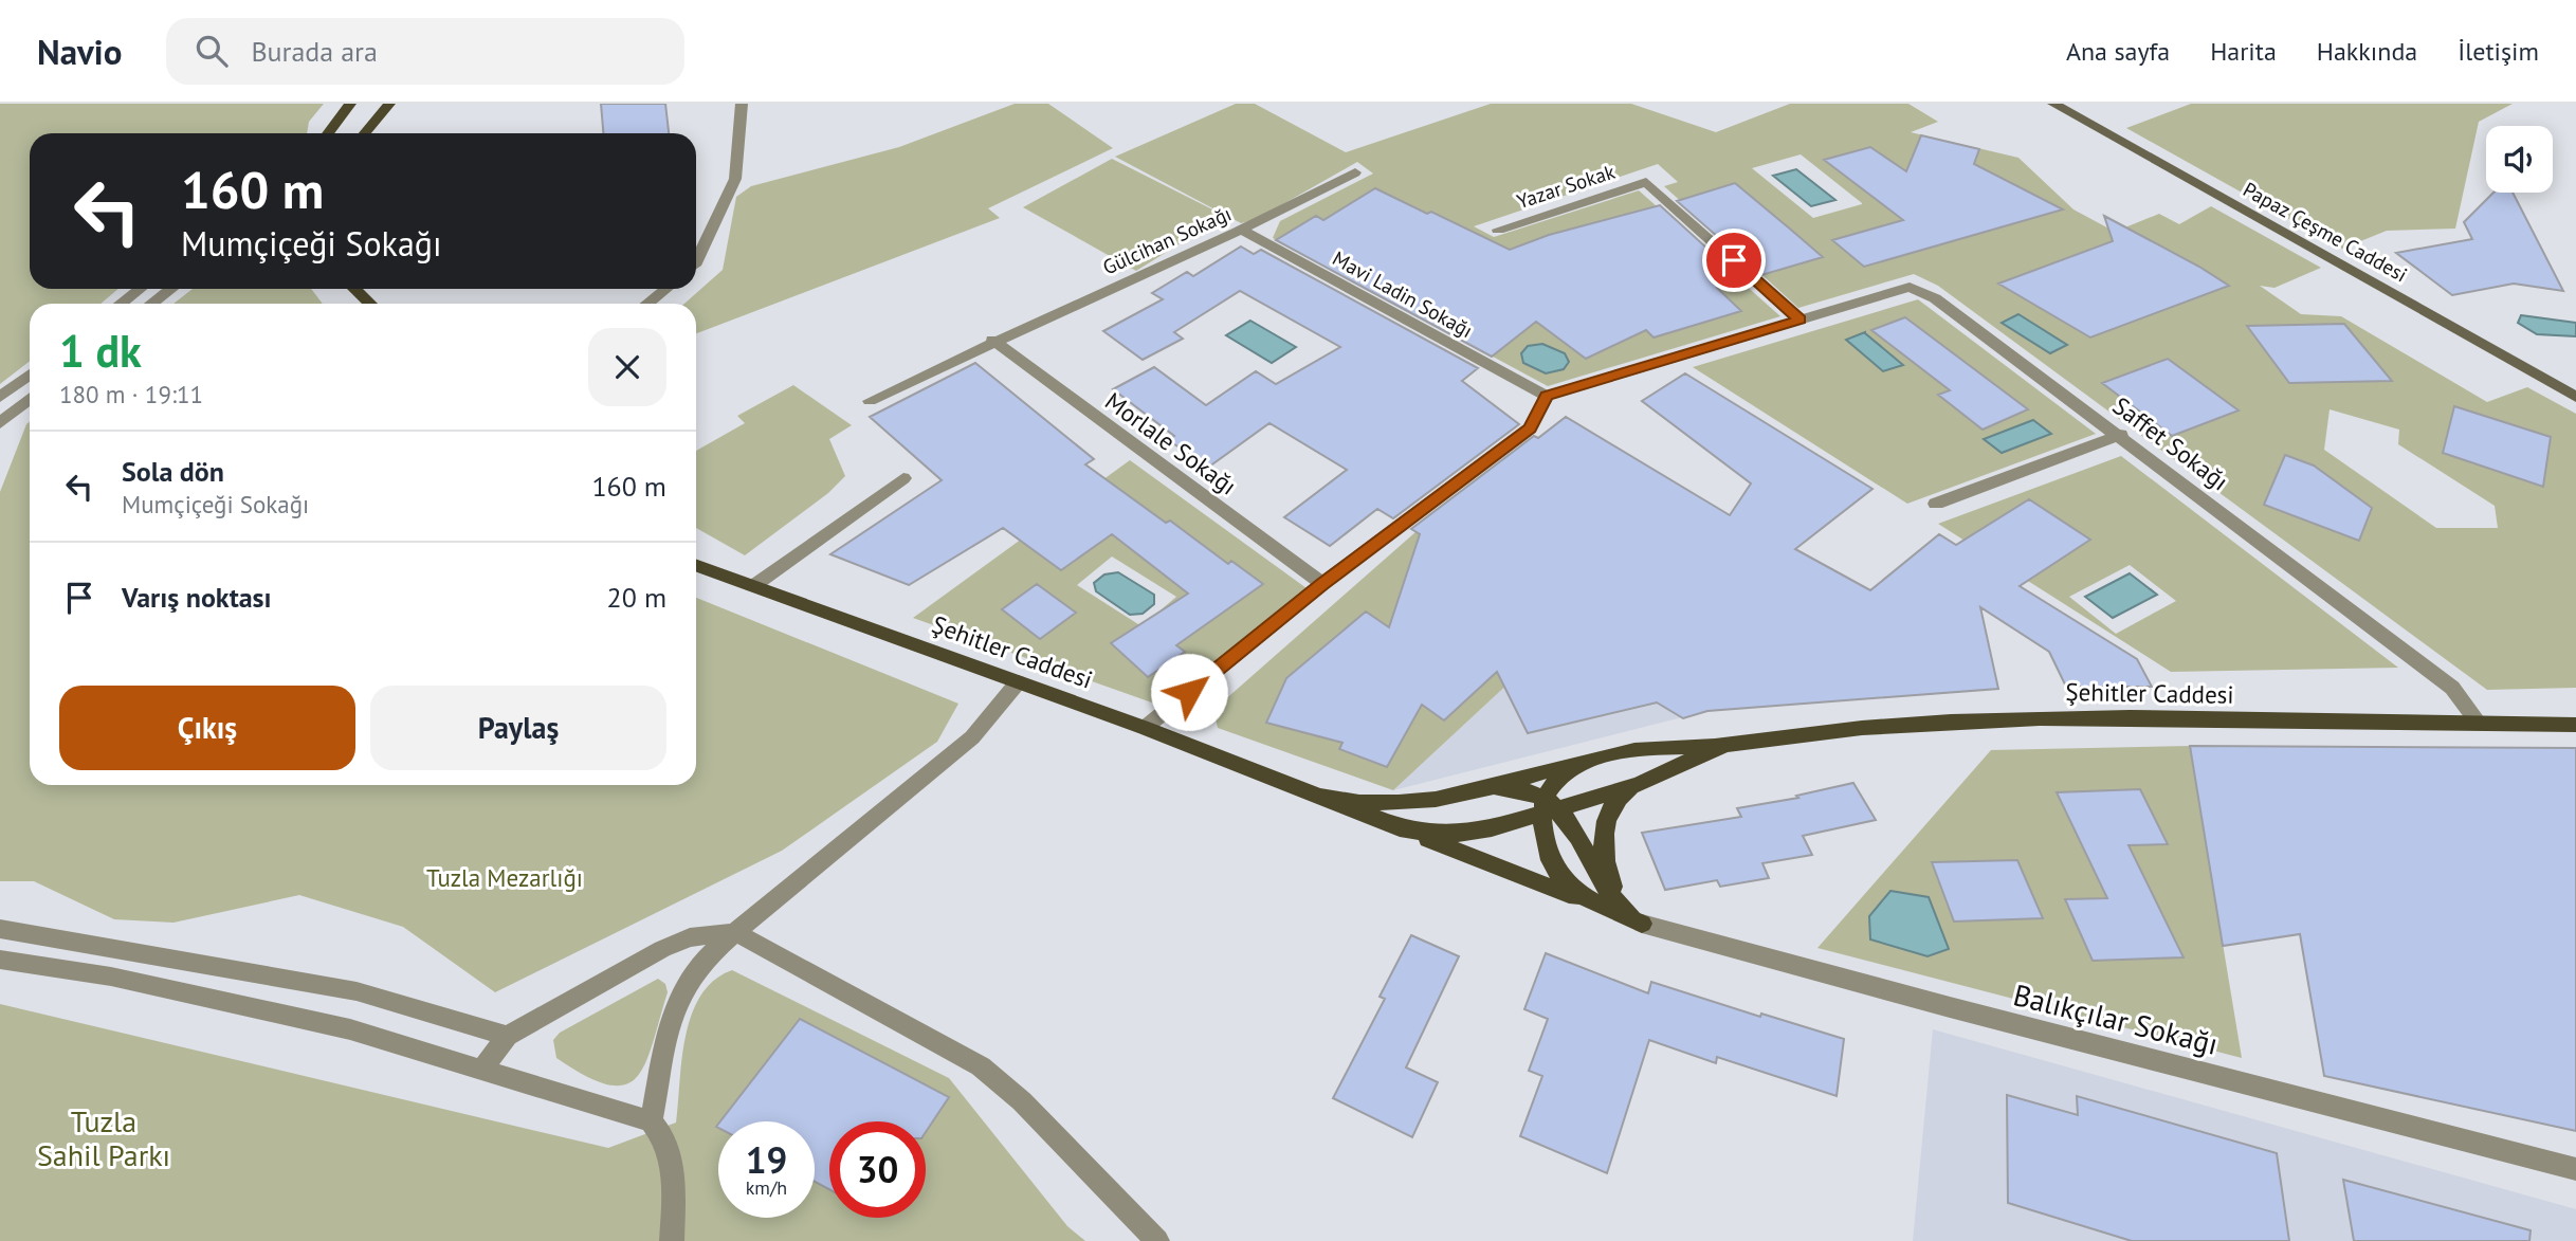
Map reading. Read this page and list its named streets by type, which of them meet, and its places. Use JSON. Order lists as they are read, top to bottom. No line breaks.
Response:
{"streets":{"main road":["Şehitler Caddesi"],"street":["Yazar Sokak","Papaz Çeşme Caddesi","Gülcihan Sokağı","Mavi Ladin Sokağı","Morlale Sokağı","Saffet Sokağı","Balıkçılar Sokağı"]},"crossings":[["Yazar Sokak","Saffet Sokağı"],["Gülcihan Sokağı","Mavi Ladin Sokağı"],["Gülcihan Sokağı","Morlale Sokağı"],["Saffet Sokağı","Şehitler Caddesi"]],"parks":["Tuzla Mezarlığı","Tuzla Sahil Parkı"],"page":{"header":"Navio","search":"Burada ara","nav":["Ana sayfa","Harita","Hakkında","İletişim"],"turn":["160 m","Mumçiçeği Sokağı"],"heading":["1 dk","180 m · 19:11"],"list":[{"name":"Sola dön","note":"Mumçiçeği Sokağı","value":"160 m"},{"name":"Varış noktası","value":"20 m"}],"buttons":["Çıkış","Paylaş"],"speed":"19 km/h","limit":"30"}}
